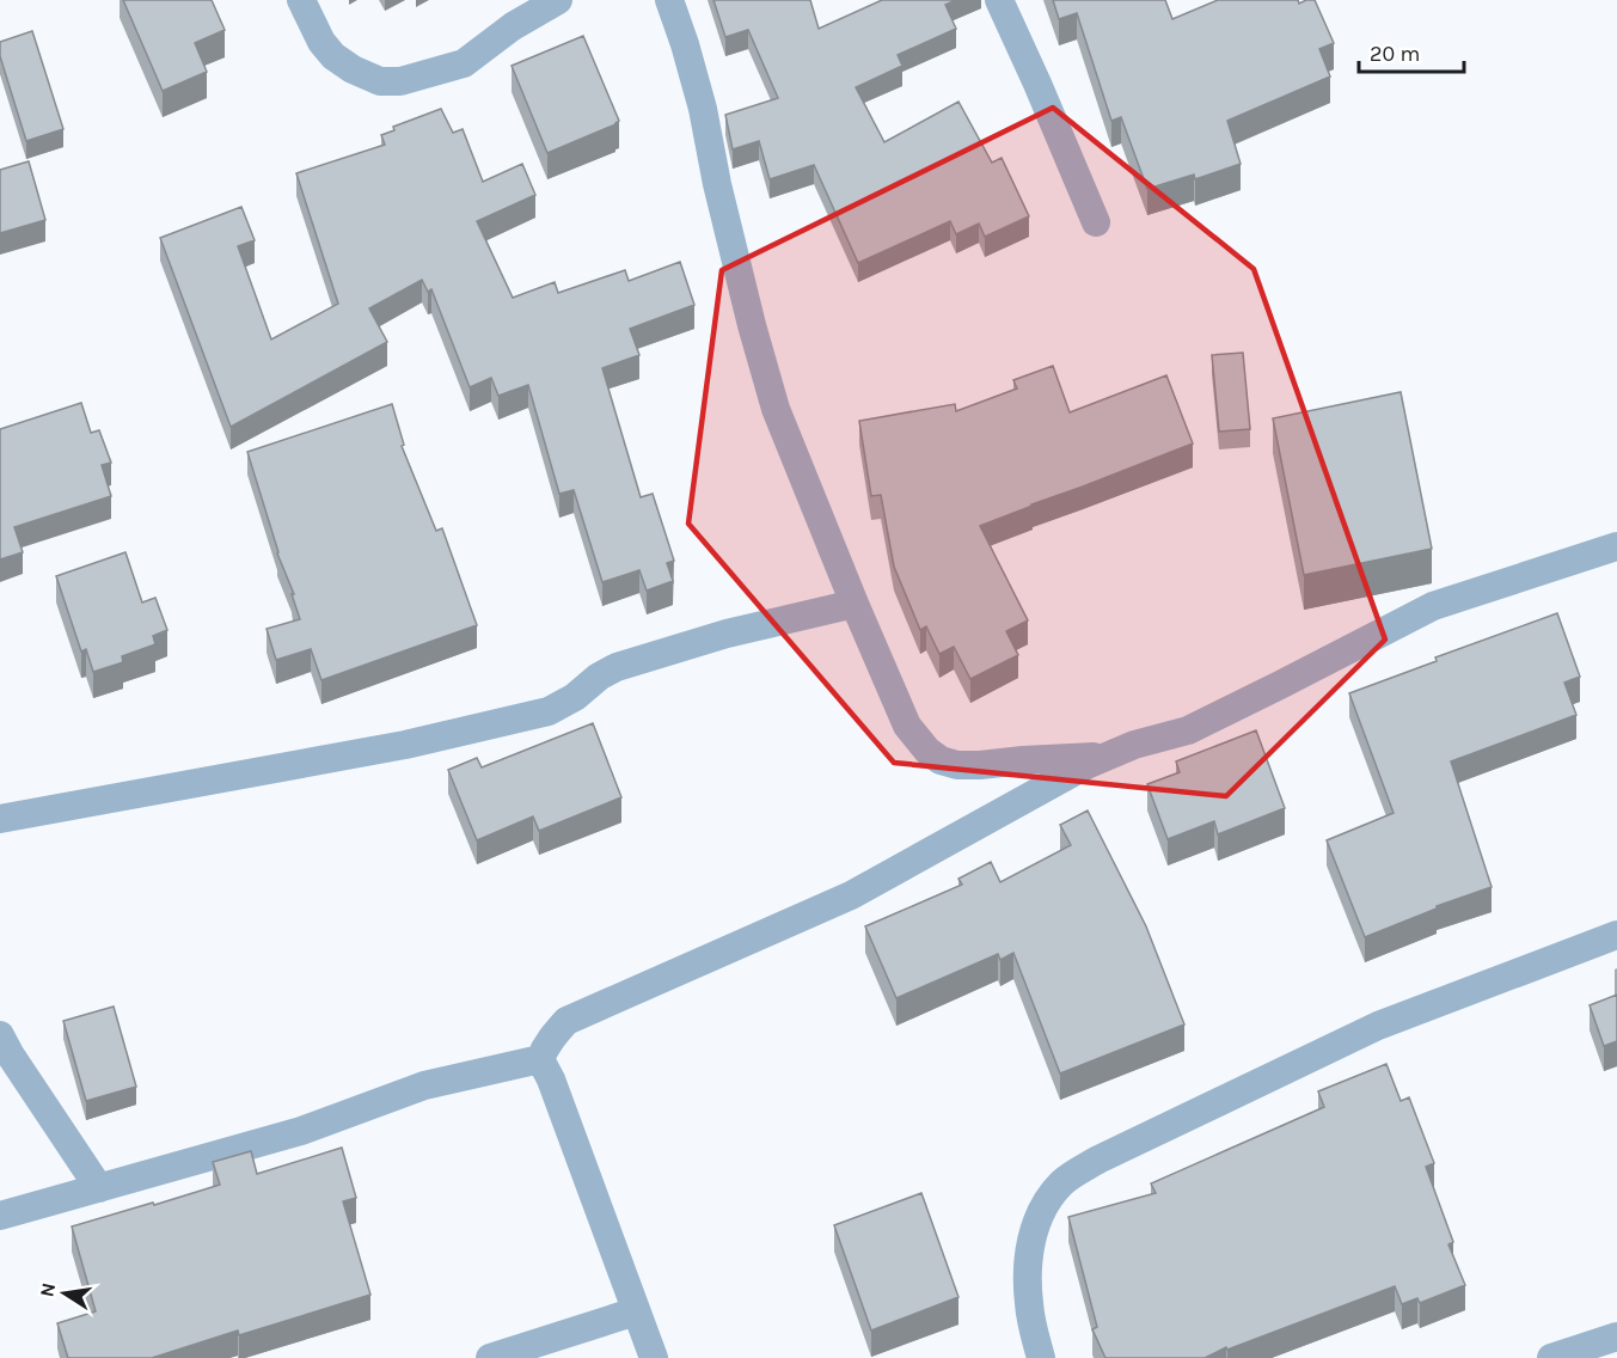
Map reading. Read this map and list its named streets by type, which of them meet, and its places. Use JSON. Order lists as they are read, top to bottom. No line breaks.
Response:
{"scale_bar":"20 m","north":"left"}
